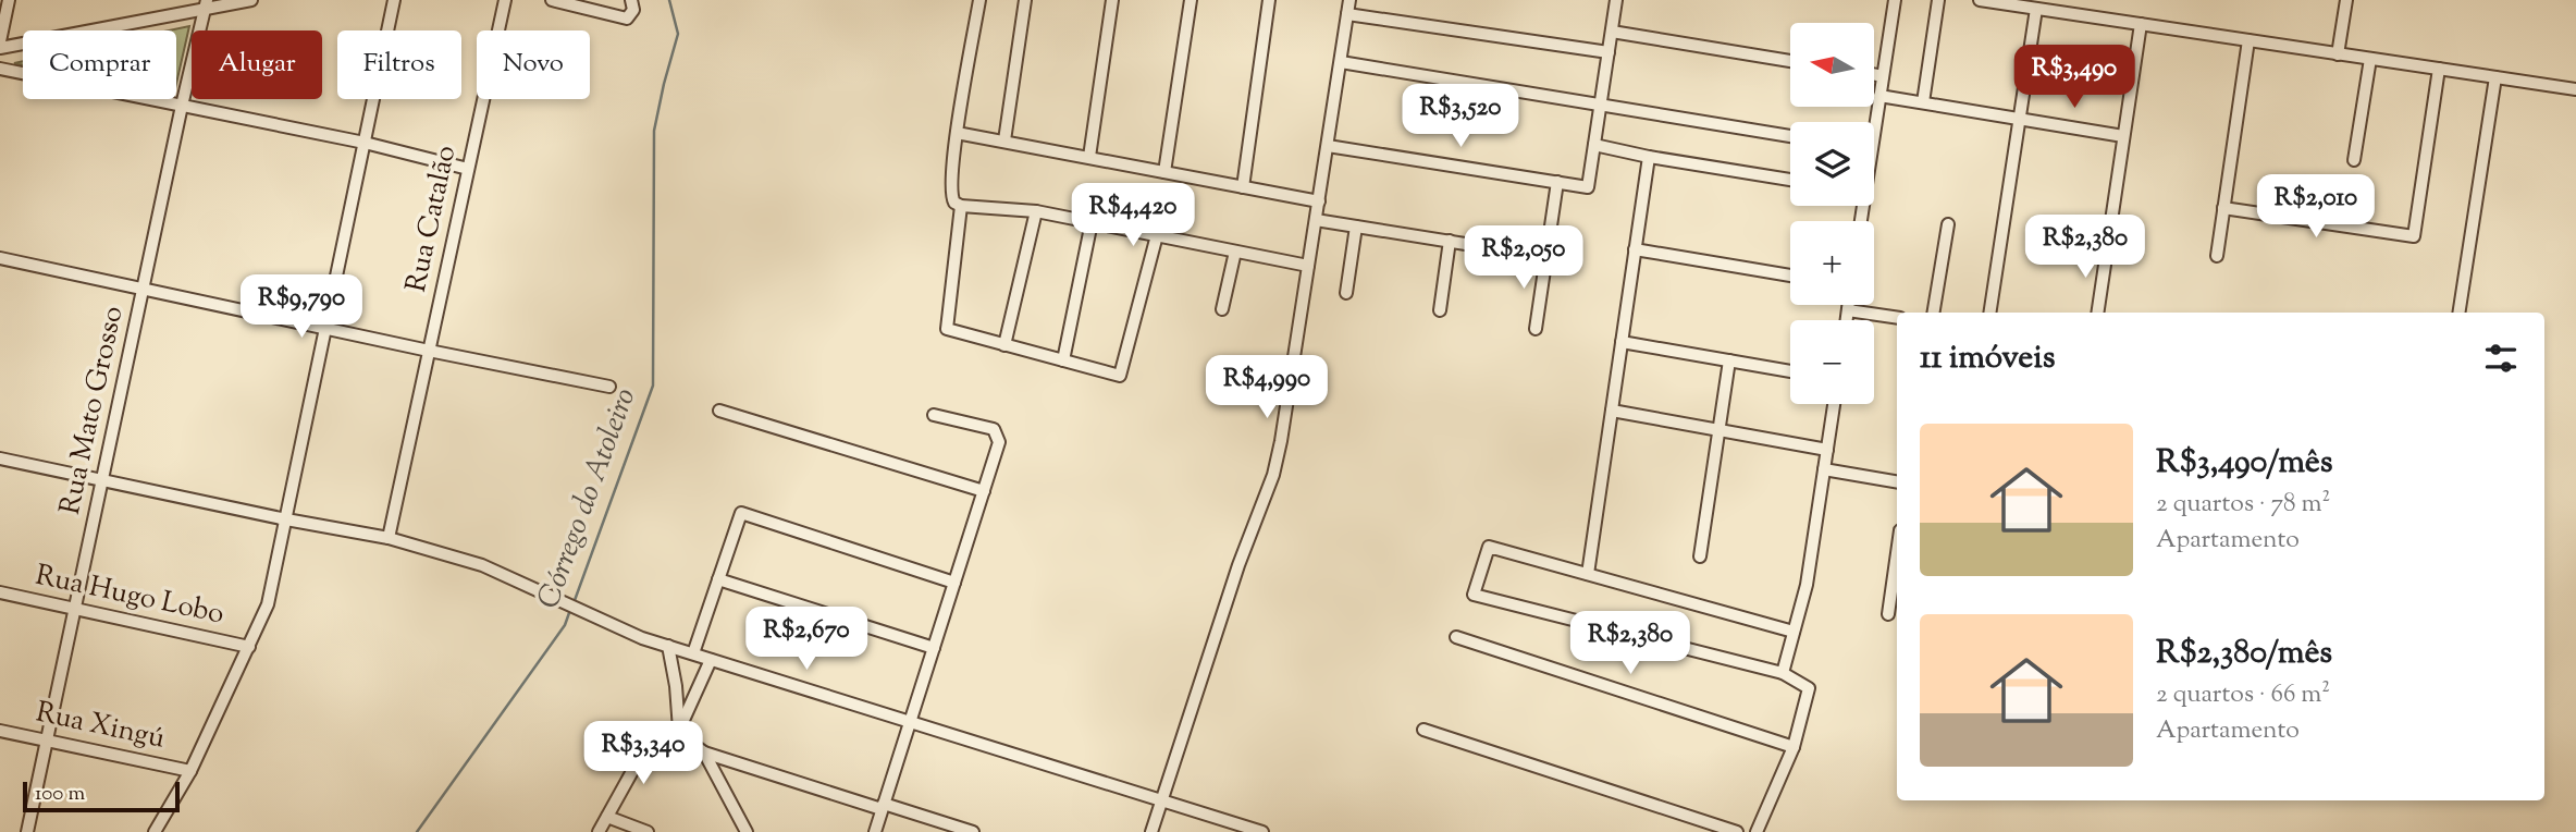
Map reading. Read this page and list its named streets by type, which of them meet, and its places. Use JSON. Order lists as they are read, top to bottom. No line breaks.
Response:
{"streets":{"street":["Rua Catalão","Rua Mato Grosso","Rua Hugo Lobo","Rua Xingú"]},"crossings":[["Rua Mato Grosso","Rua Hugo Lobo"],["Rua Mato Grosso","Rua Xingú"]],"water":["Córrego do Atoleiro"],"scale_bar":"100 m","north":"left","page":{"map_buttons":["+","−"],"chip":["Comprar","Alugar","Filtros","Novo"],"price":["R$3,490","R$3,520","R$2,010","R$4,420","R$2,380","R$2,050","R$9,790","R$4,990","R$2,670","R$2,380","R$3,340"],"heading":"11 imóveis","list":[{"name":"R$3,490/mês","note":"2 quartos · 78 m² · Apartamento"},{"name":"R$2,380/mês","note":"2 quartos · 66 m² · Apartamento"}],"scale":"100 m"}}
